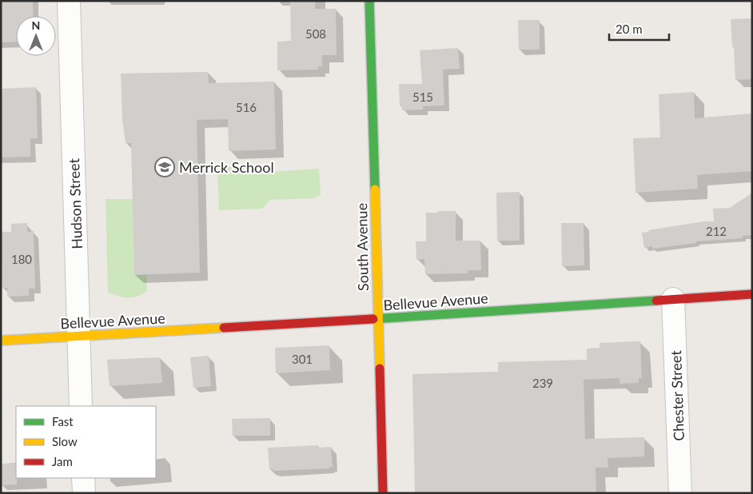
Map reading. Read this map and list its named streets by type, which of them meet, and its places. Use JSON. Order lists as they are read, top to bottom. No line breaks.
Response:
{"streets":{"street":["Hudson Street","South Avenue","Bellevue Avenue","Chester Street"]},"crossings":[["Hudson Street","Bellevue Avenue"],["South Avenue","Bellevue Avenue"],["Bellevue Avenue","Chester Street"]],"places":{"school or university":["Merrick School"]},"house_numbers":["508","515","516","212","180","301","239"],"legend":["Fast","Slow","Jam"],"scale_bar":"20 m","north":"top"}
